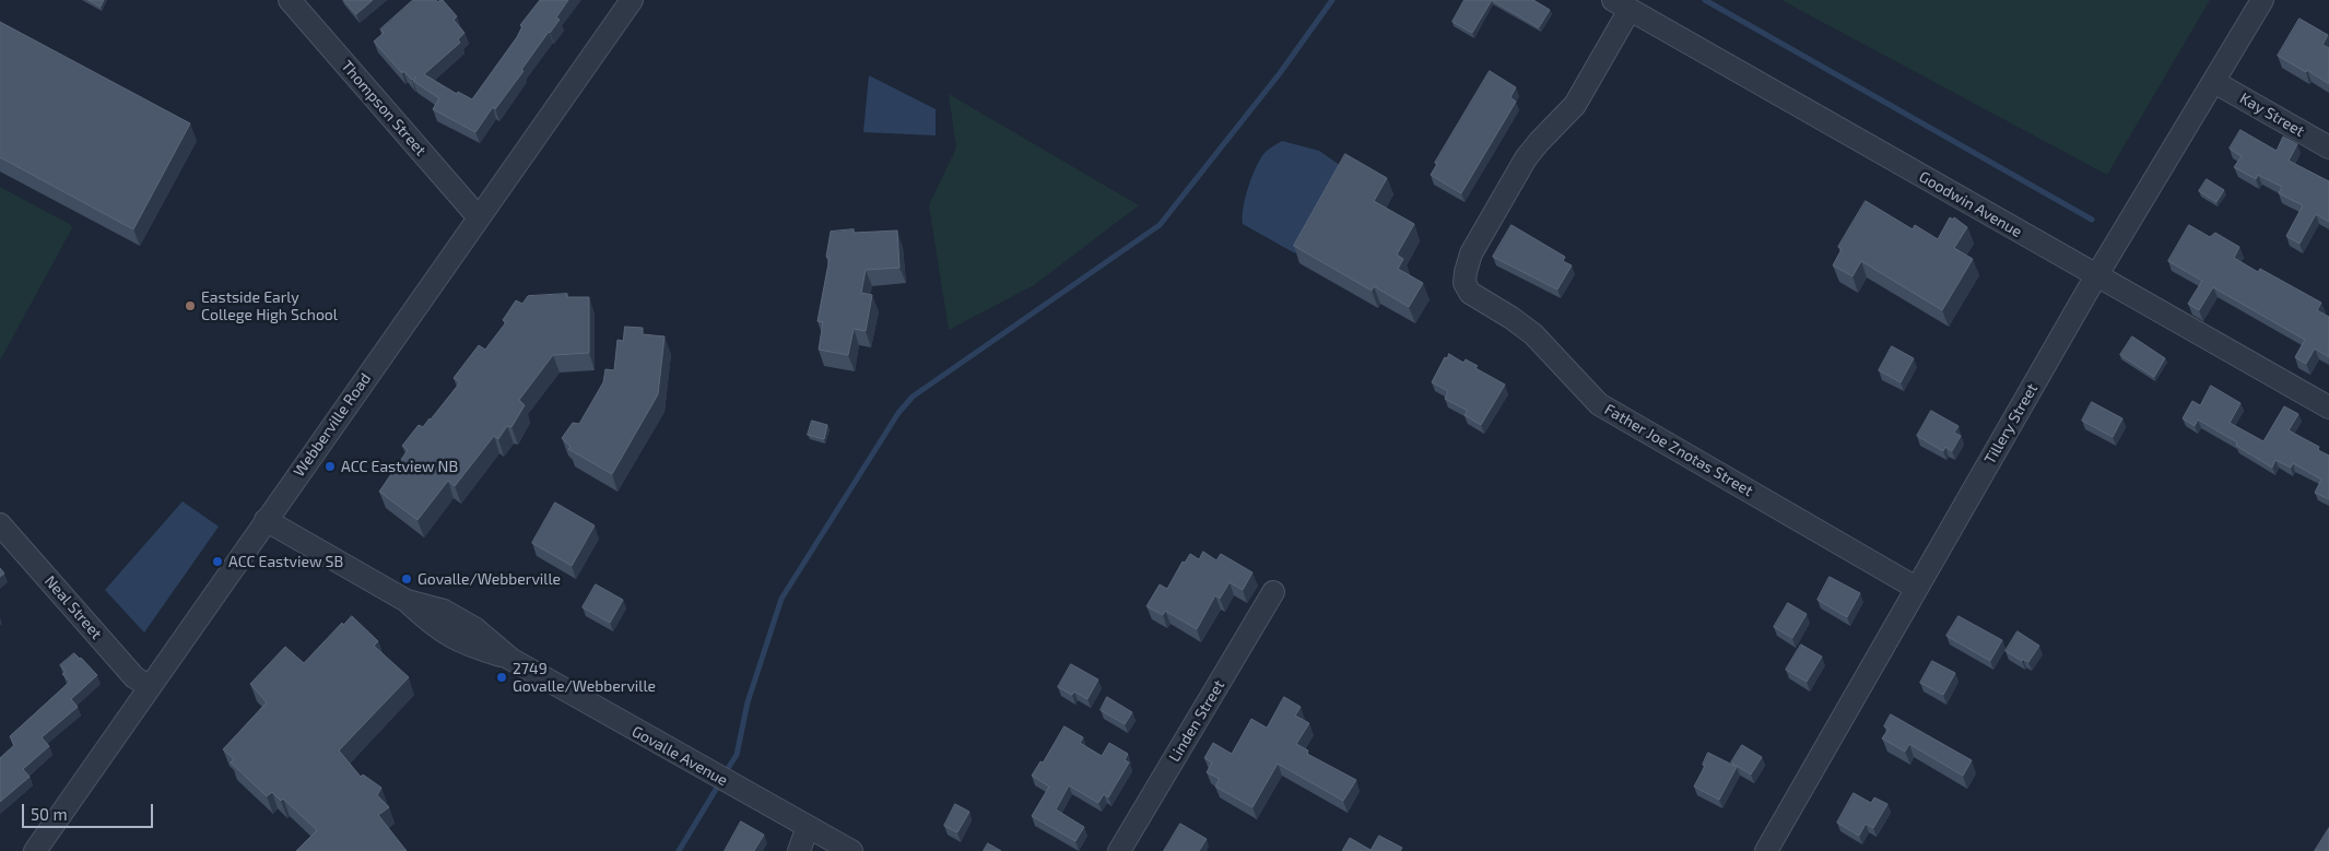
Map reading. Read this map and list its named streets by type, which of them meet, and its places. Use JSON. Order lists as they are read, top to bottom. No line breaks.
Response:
{"streets":{"street":["Thompson Street","Kay Street","Goodwin Avenue","Tillery Street","Webberville Road","Father Joe Znotas Street","Neal Street","Linden Street","Govalle Avenue"]},"crossings":[["Thompson Street","Webberville Road"],["Kay Street","Tillery Street"],["Goodwin Avenue","Tillery Street"],["Goodwin Avenue","Father Joe Znotas Street"],["Tillery Street","Father Joe Znotas Street"],["Webberville Road","Neal Street"],["Webberville Road","Govalle Avenue"]],"places":["Eastside Early College High School","ACC Eastview NB","ACC Eastview SB","Govalle/Webberville","2749 Govalle/Webberville"],"scale_bar":"50 m"}
